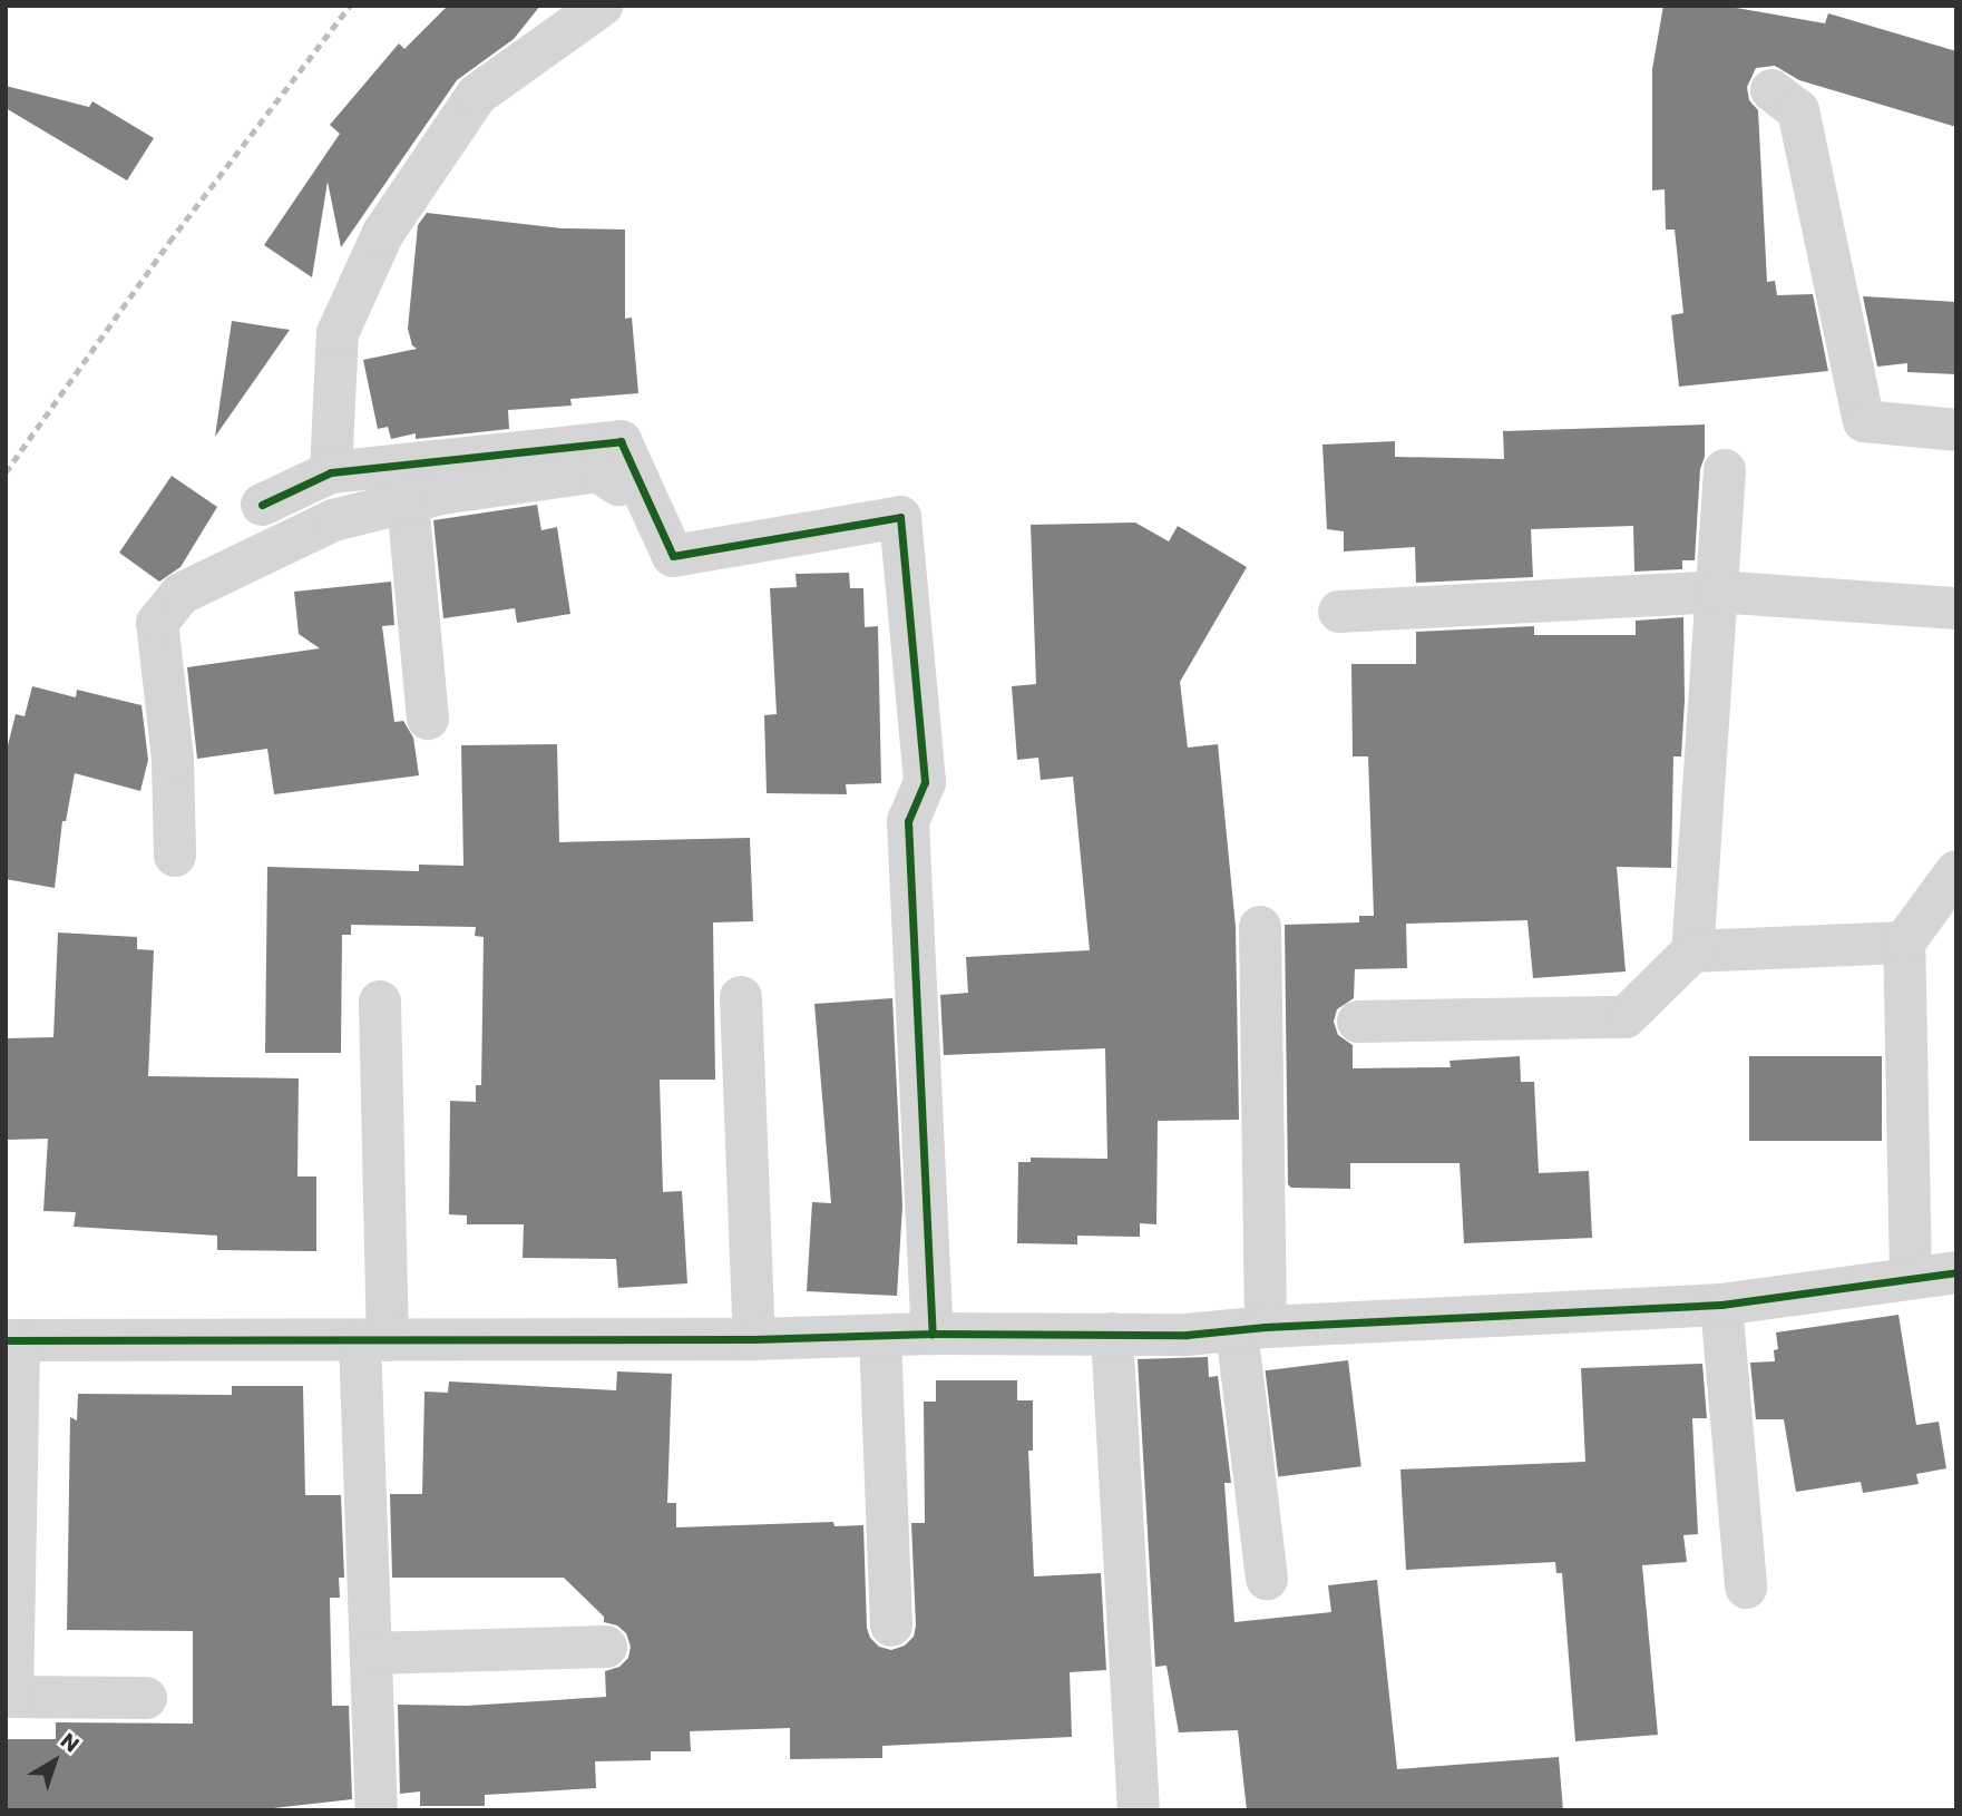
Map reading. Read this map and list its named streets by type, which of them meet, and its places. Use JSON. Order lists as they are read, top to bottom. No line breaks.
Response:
{"north":"top right"}
